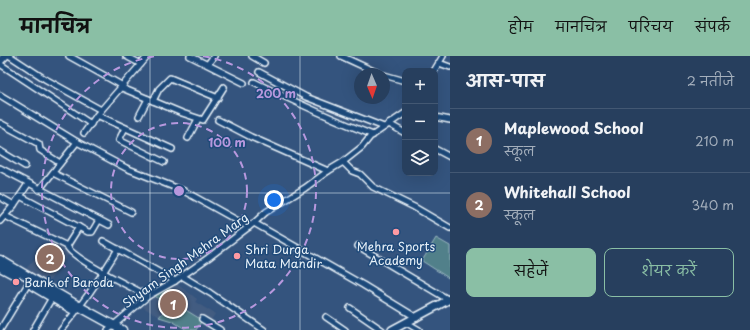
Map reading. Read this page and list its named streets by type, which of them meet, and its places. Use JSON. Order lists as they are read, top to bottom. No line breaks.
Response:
{"streets":{"street":["Shyam Singh Mehra Marg"]},"places":["Mehra Sports Academy","Shri Durga Mata Mandir","Bank of Baroda"],"north":"bottom","page":{"header":"मानचित्र","nav":["होम","मानचित्र","परिचय","संपर्क"],"heading":["आस-पास","2 नतीजे"],"map_buttons":["+","−"],"list":[{"mark":"1","name":"Maplewood School","note":"स्कूल","value":"210 m"},{"mark":"2","name":"Whitehall School","note":"स्कूल","value":"340 m"}],"buttons":["सहेजें","शेयर करें"],"pins":["2","1"]},"rings":["200 m","100 m"]}
